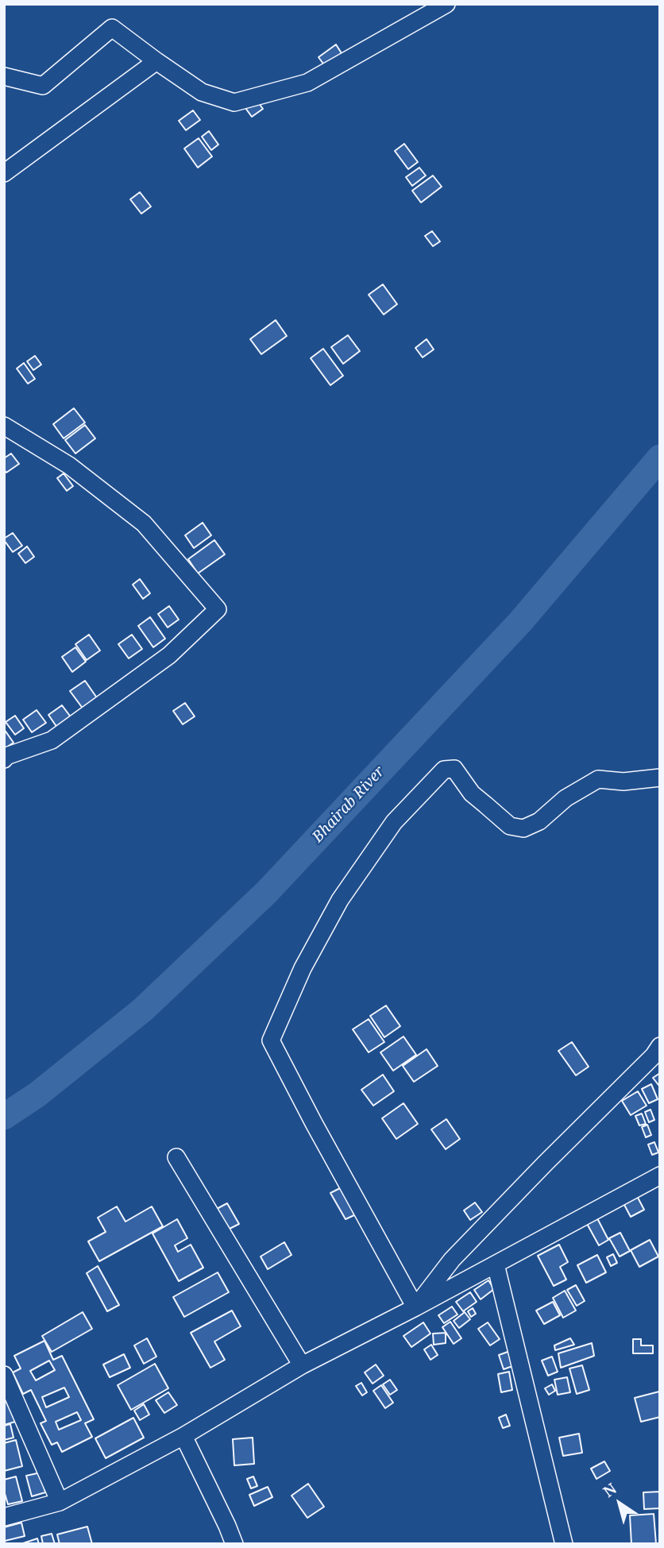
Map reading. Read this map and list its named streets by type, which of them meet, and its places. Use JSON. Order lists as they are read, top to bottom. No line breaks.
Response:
{"water":["Bhairab River"],"north":"top left"}
